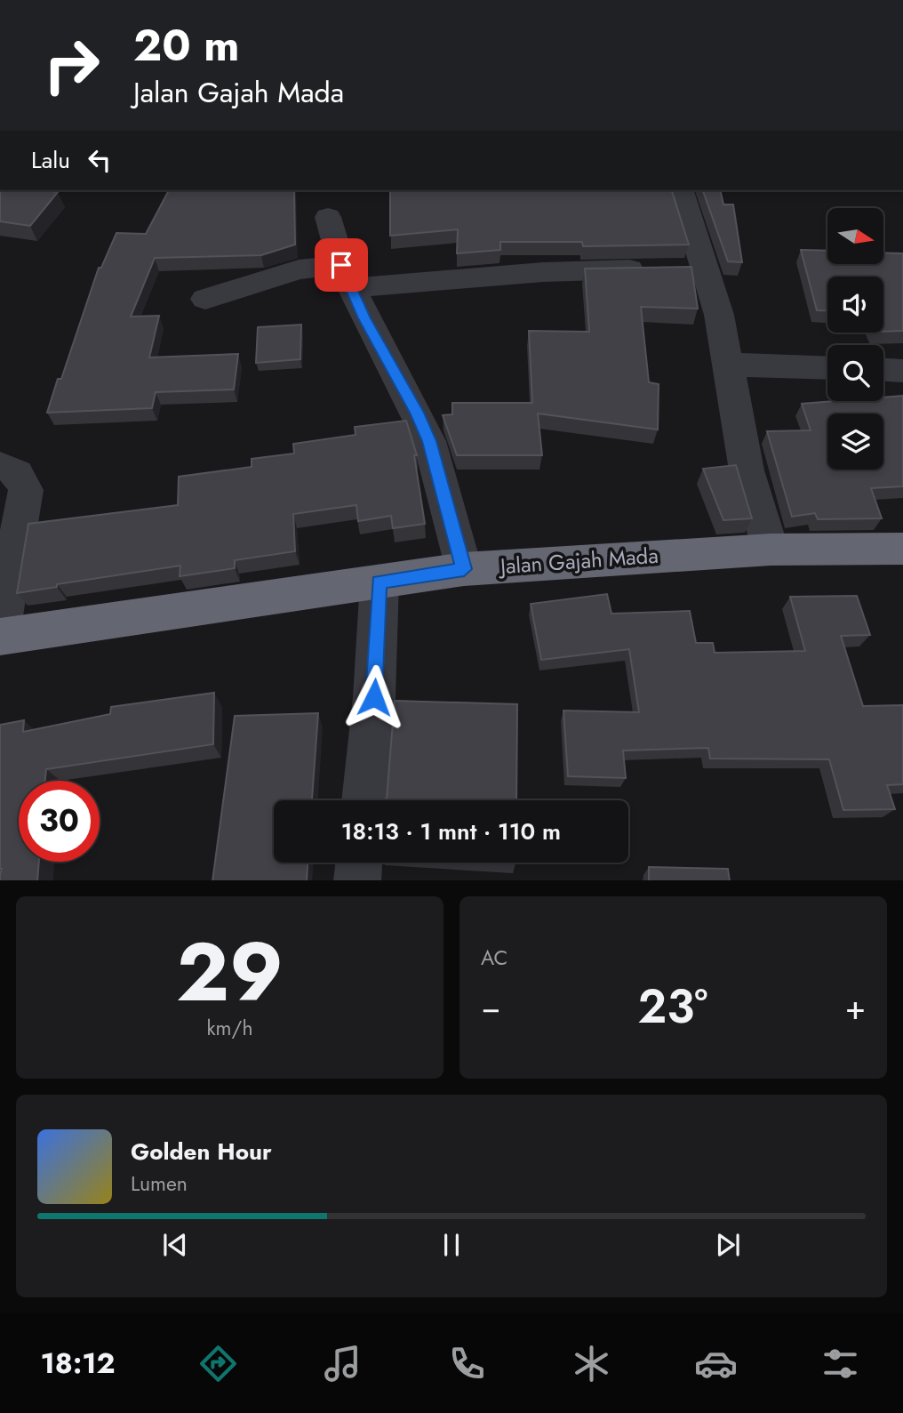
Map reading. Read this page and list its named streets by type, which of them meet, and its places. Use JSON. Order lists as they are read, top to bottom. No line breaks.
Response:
{"streets":{"highway":["Jalan Gajah Mada"]},"north":"right","page":{"turn":["20 m","Jalan Gajah Mada"],"then":"Lalu","limit":"30","trip":"18:13 · 1 mnt · 110 m","tile":[["29","km/h"],"AC"],"heat":["−","23°","+"],"song":["Golden Hour","Lumen"],"tabs":"18:12"}}
